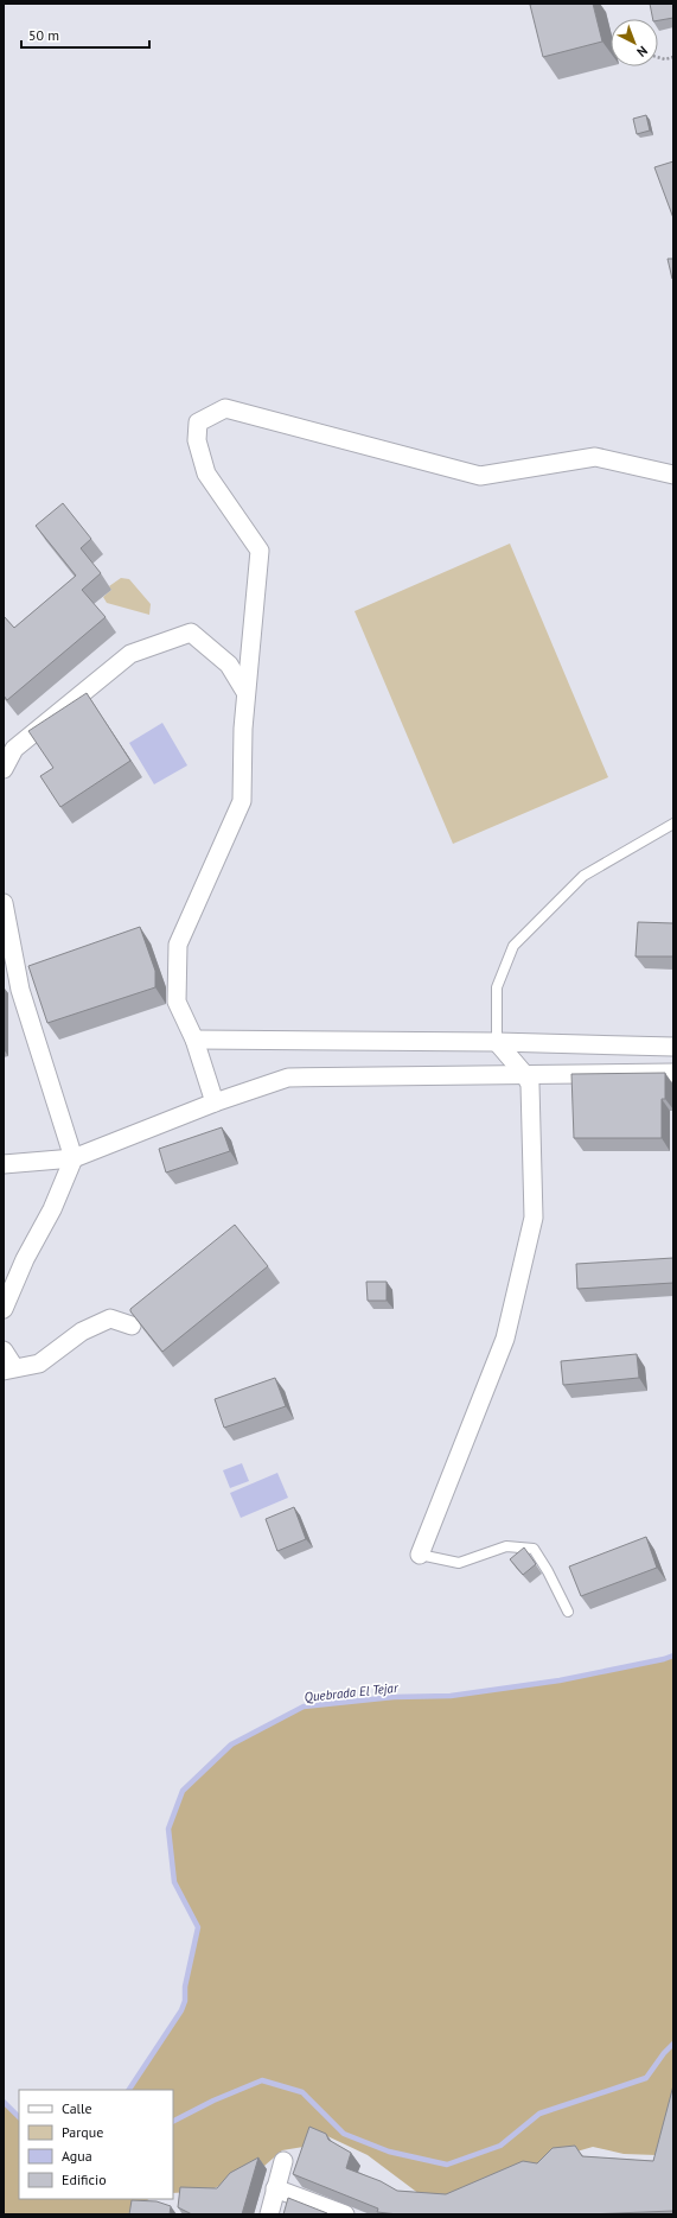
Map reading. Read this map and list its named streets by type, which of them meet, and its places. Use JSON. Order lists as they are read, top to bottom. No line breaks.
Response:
{"water":["Quebrada El Tejar"],"legend":["Calle","Parque","Agua","Edificio"],"scale_bar":"50 m","north":"bottom right"}
